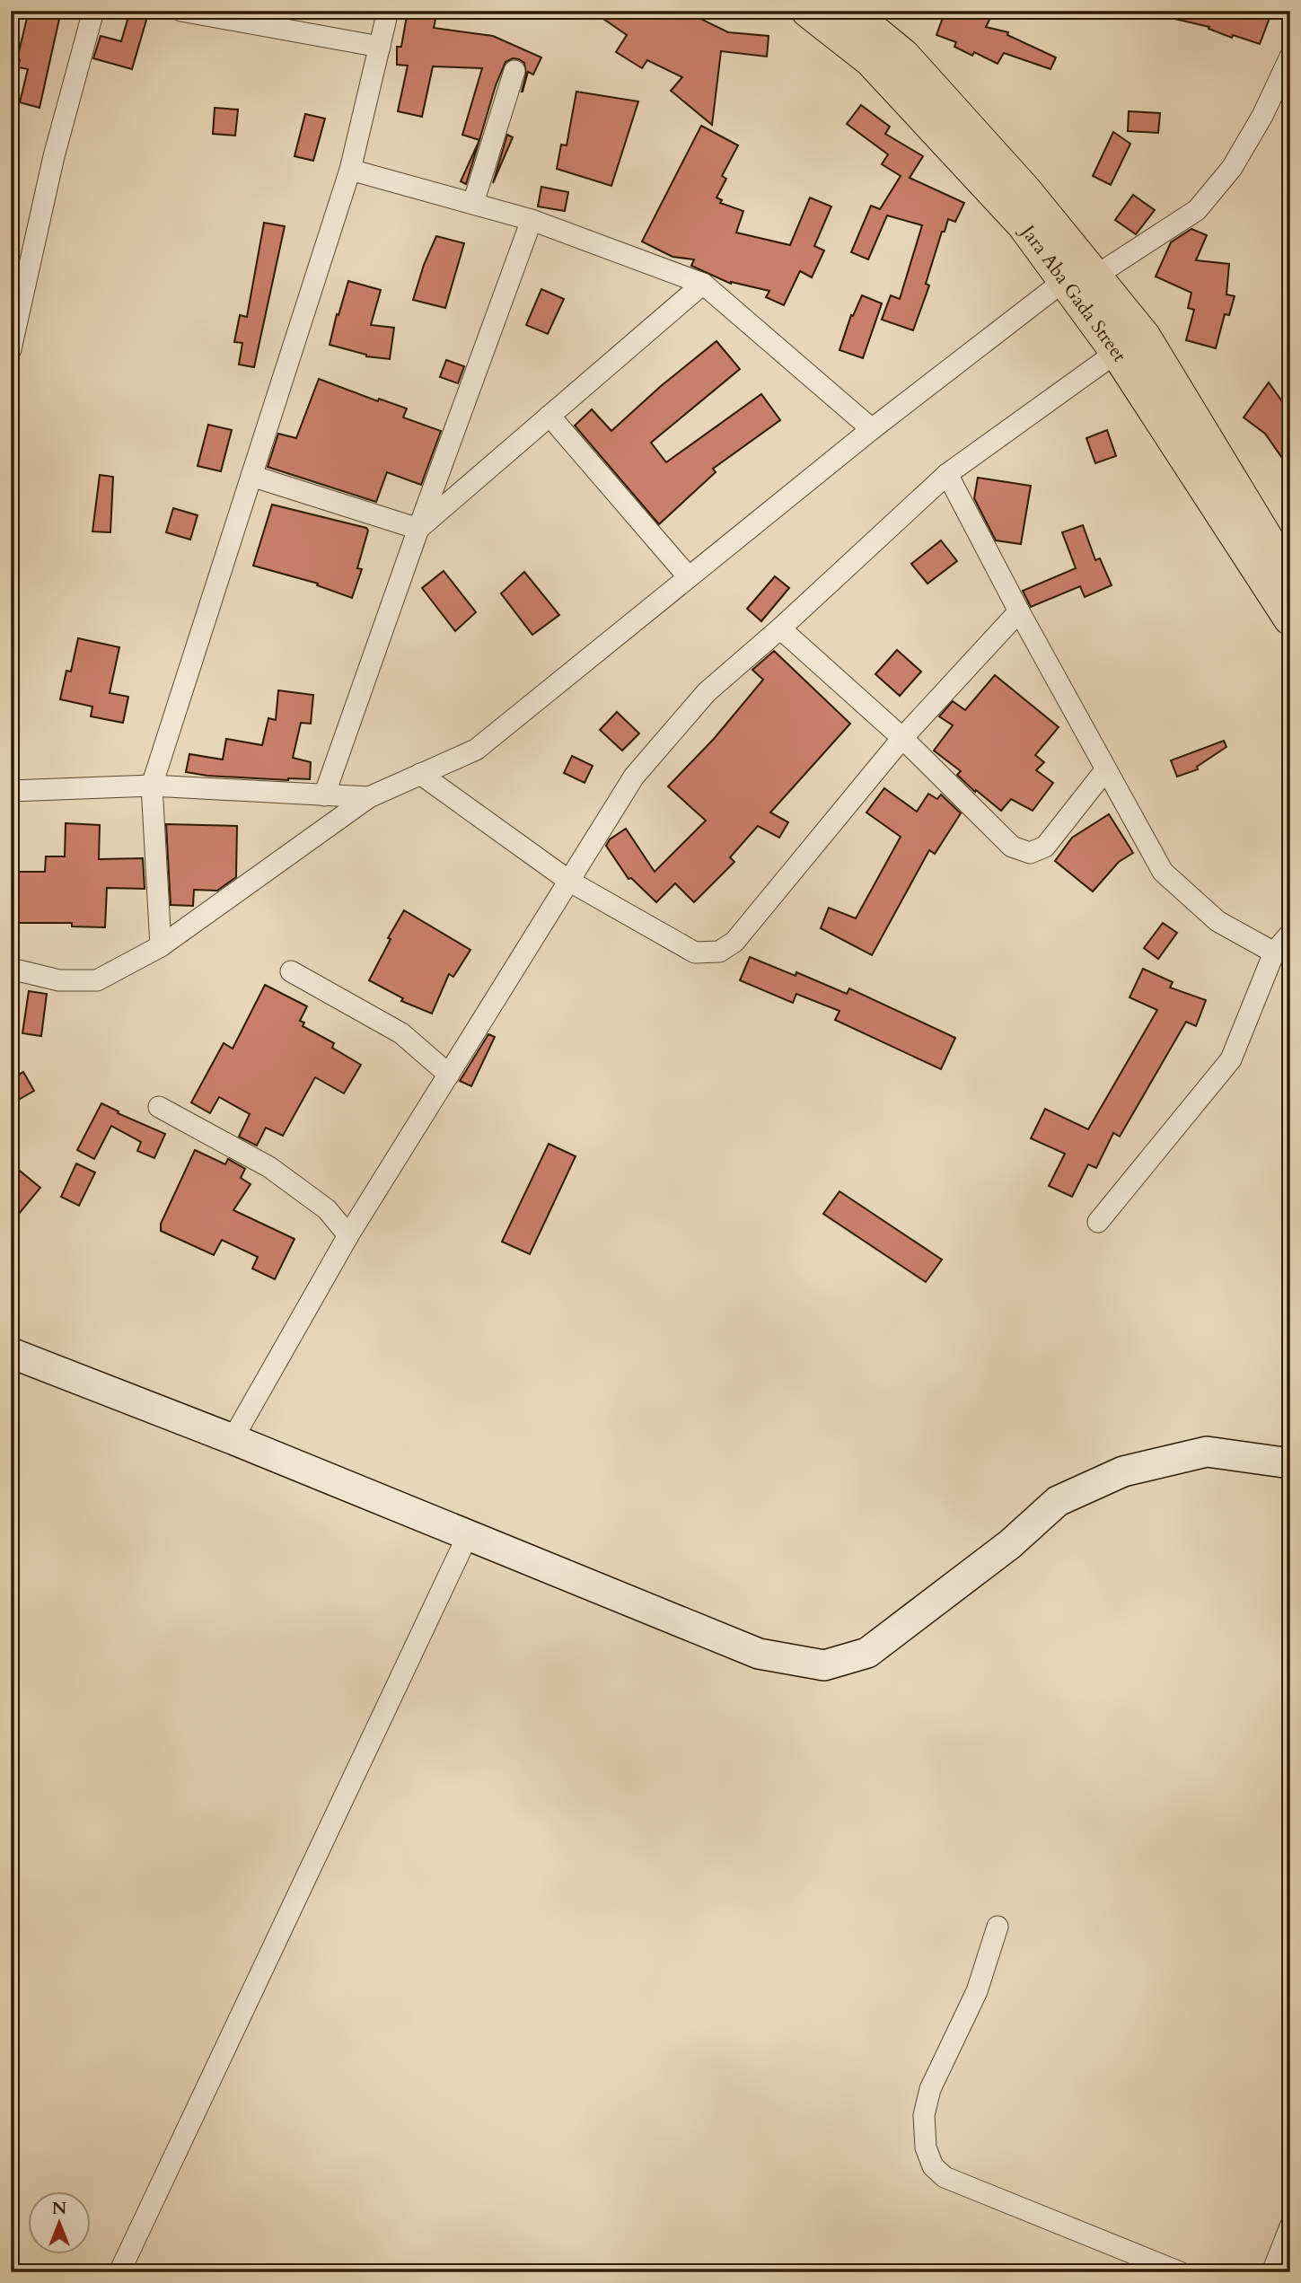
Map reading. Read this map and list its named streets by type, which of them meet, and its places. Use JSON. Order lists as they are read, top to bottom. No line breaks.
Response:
{"streets":{"main road":["Jara Aba Gada Street"]},"north":"top"}
